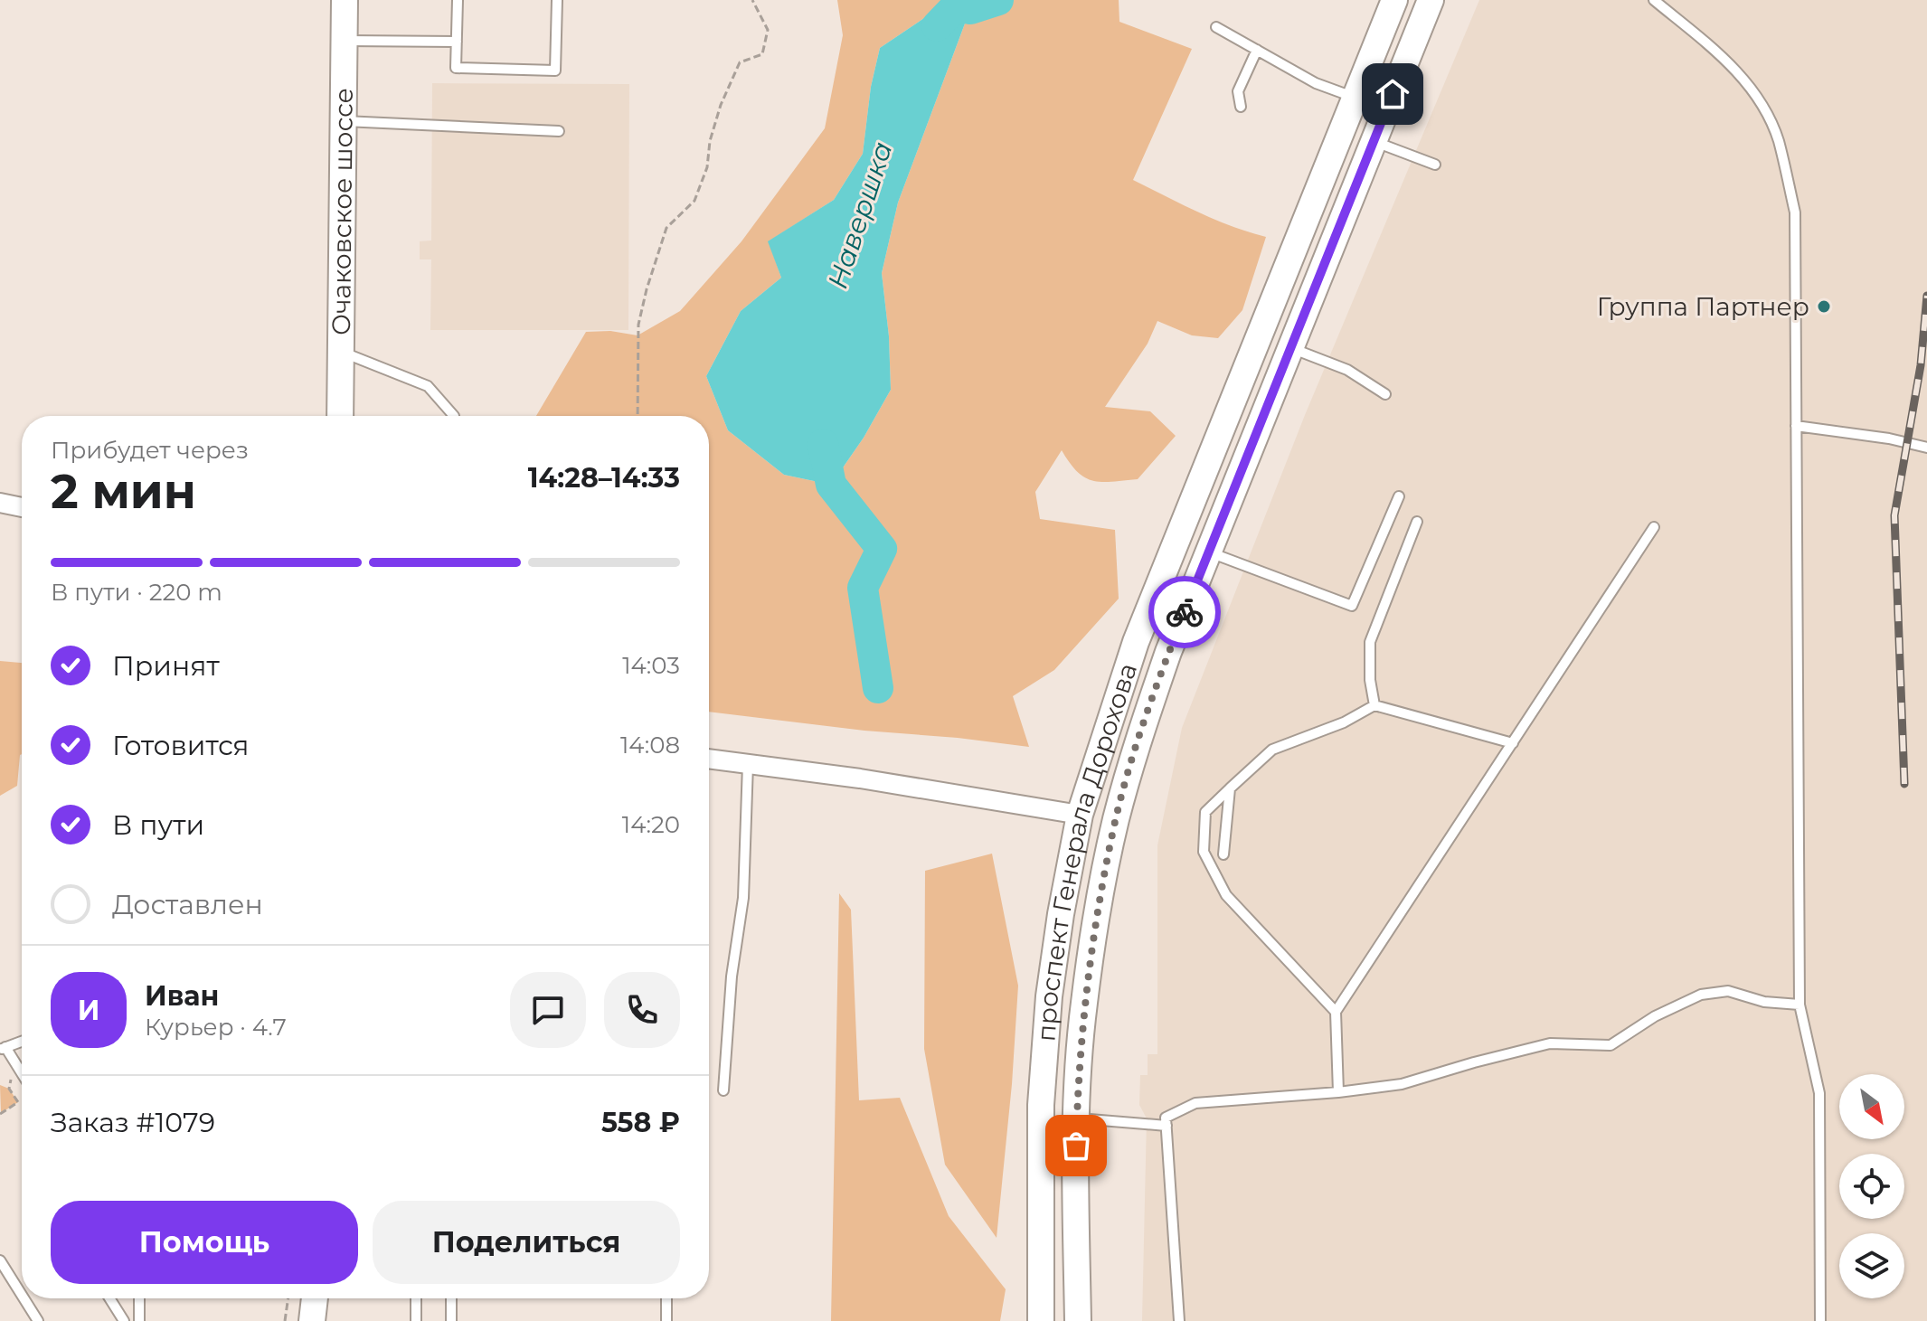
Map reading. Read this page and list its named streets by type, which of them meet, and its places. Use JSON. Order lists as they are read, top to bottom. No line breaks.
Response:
{"streets":{"main road":["Очаковское шоссе","проспект Генерала Дорохова"]},"water":["Навершка"],"places":["Группа Партнер"],"north":"bottom right","page":{"heading":["2 мин","Прибудет через","14:28–14:33"],"panel":["Иван","Курьер · 4.7","Заказ #1079","558 ₽"],"bar":"В пути · 220 m","list":[["Принят","14:03"],["Готовится","14:08"],["В пути","14:20"],"Доставлен"],"round":"И","buttons":["Помощь","Поделиться"]}}
